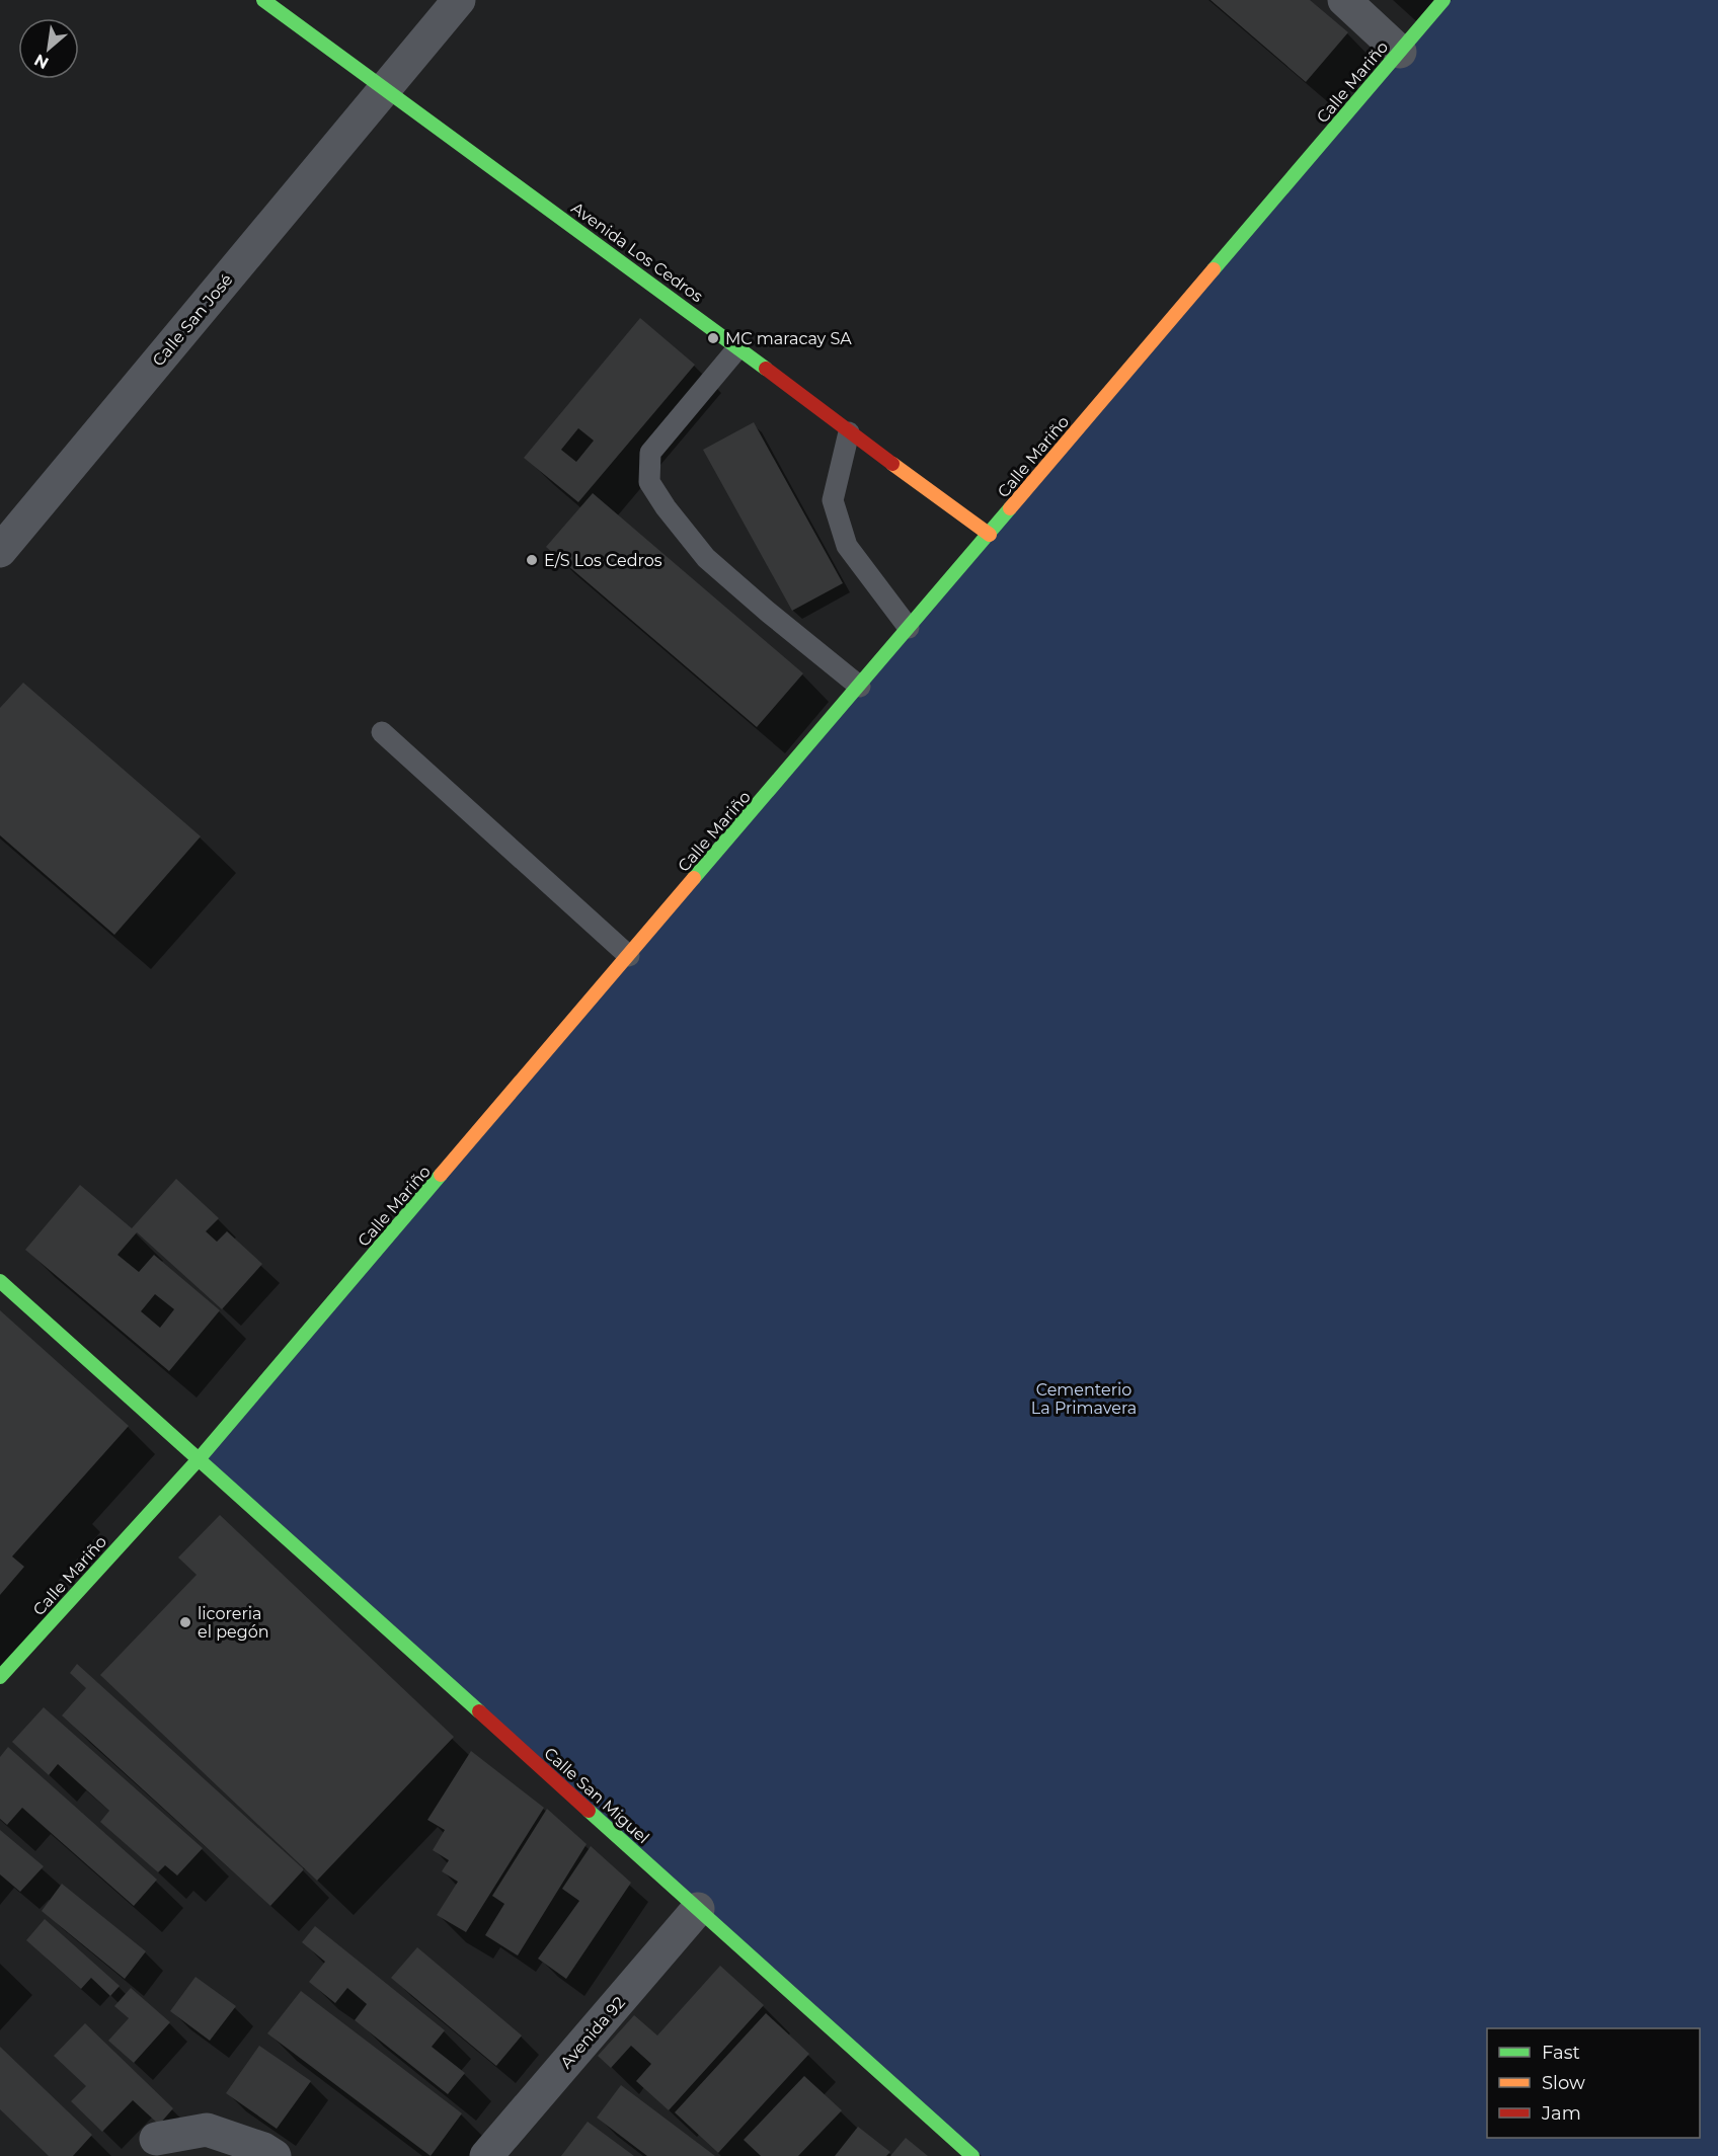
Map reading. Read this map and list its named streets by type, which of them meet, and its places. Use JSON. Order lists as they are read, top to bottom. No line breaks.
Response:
{"streets":{"street":["Calle Mariño","Avenida Los Cedros","Calle San José","Calle San Miguel","Avenida 92"]},"crossings":[["Calle Mariño","Avenida Los Cedros"],["Calle Mariño","Calle San Miguel"],["Avenida Los Cedros","Calle San José"],["Calle San Miguel","Avenida 92"]],"parks":["Cementerio La Primavera"],"places":["MC maracay SA","E/S Los Cedros","licoreria el pegón"],"legend":["Fast","Slow","Jam"],"north":"bottom left"}
